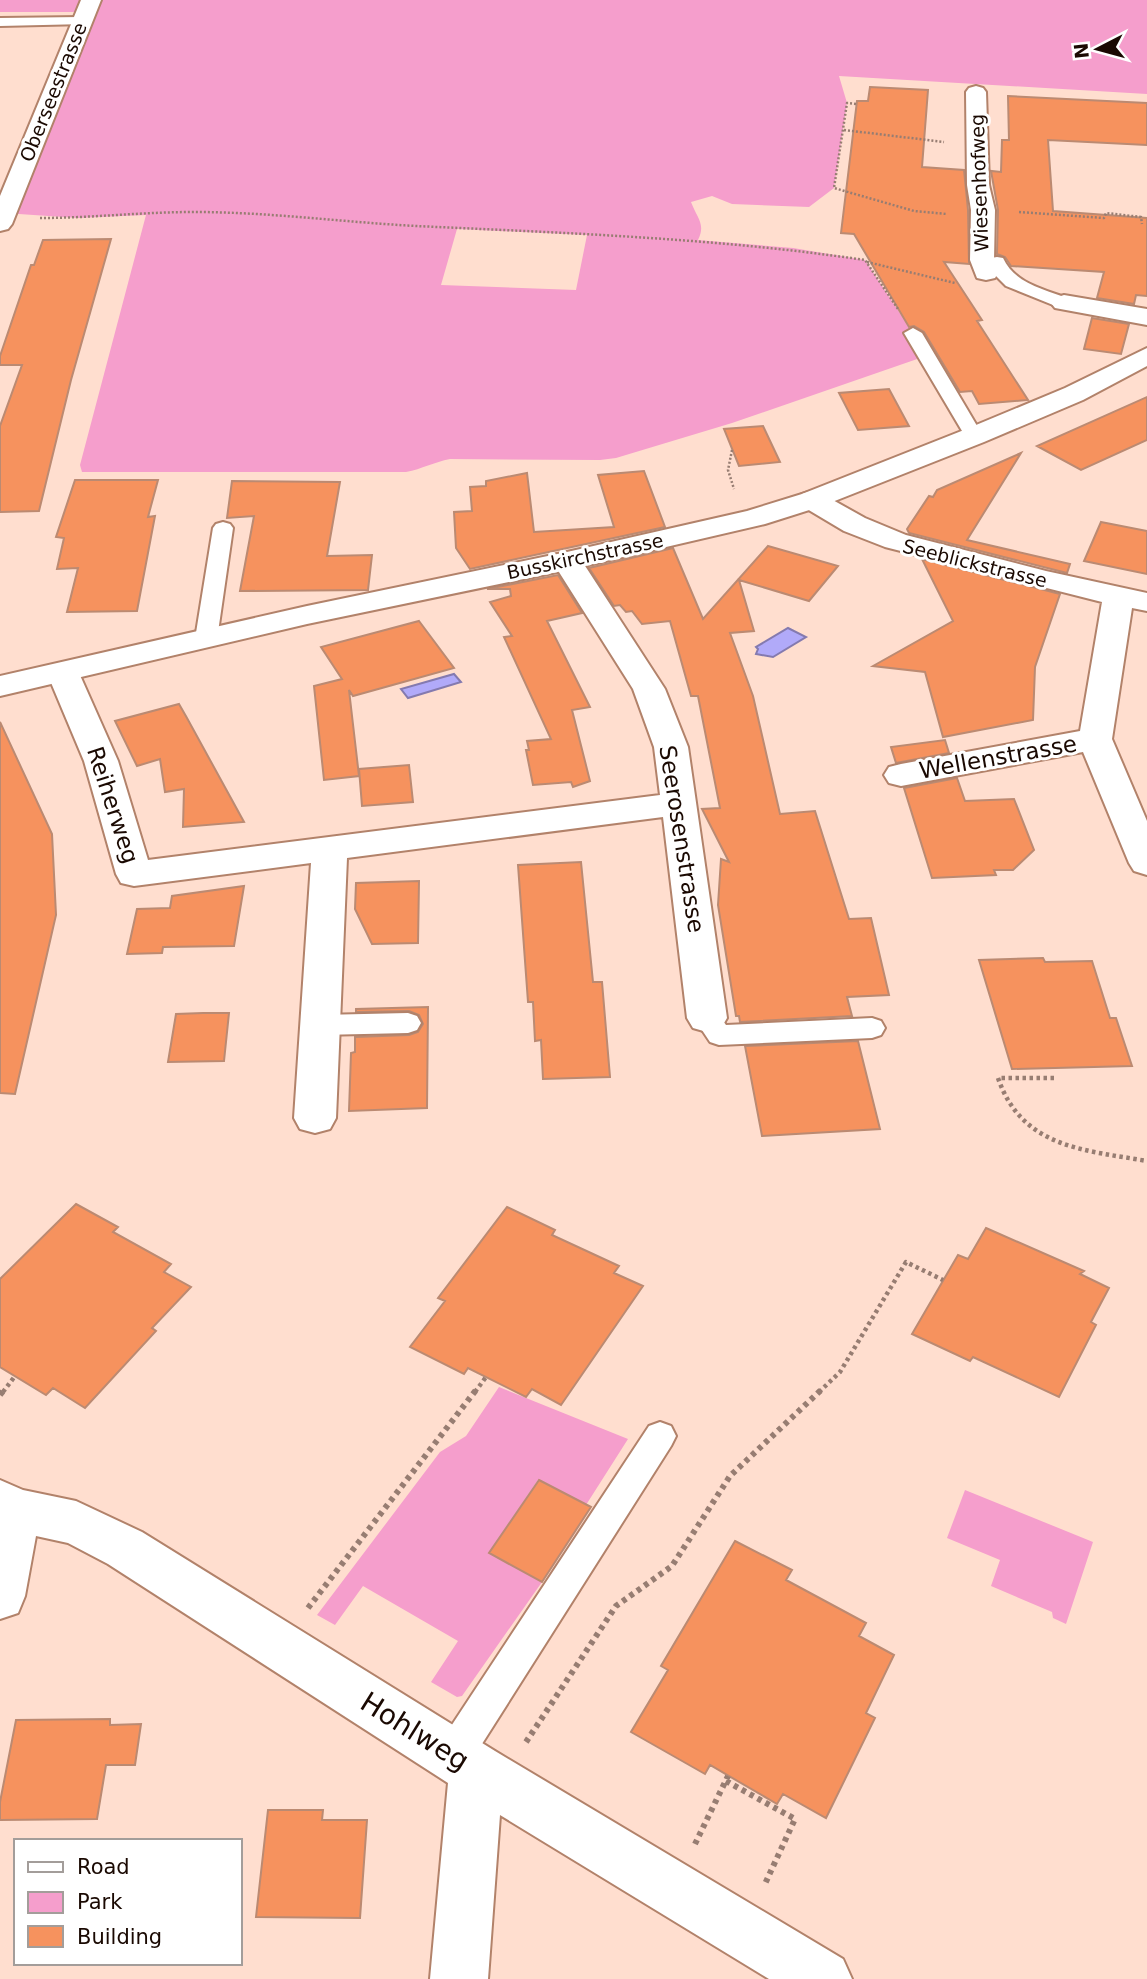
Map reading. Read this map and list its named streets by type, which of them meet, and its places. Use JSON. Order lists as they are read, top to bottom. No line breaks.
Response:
{"streets":{"street":["Oberseestrasse","Wiesenhofweg","Busskirchstrasse","Seeblickstrasse","Wellenstrasse","Reiherweg","Seerosenstrasse","Hohlweg"]},"crossings":[["Busskirchstrasse","Seeblickstrasse"],["Busskirchstrasse","Reiherweg"],["Busskirchstrasse","Seerosenstrasse"],["Seeblickstrasse","Wellenstrasse"],["Reiherweg","Seerosenstrasse"]],"legend":["Road","Park","Building"],"north":"left"}
